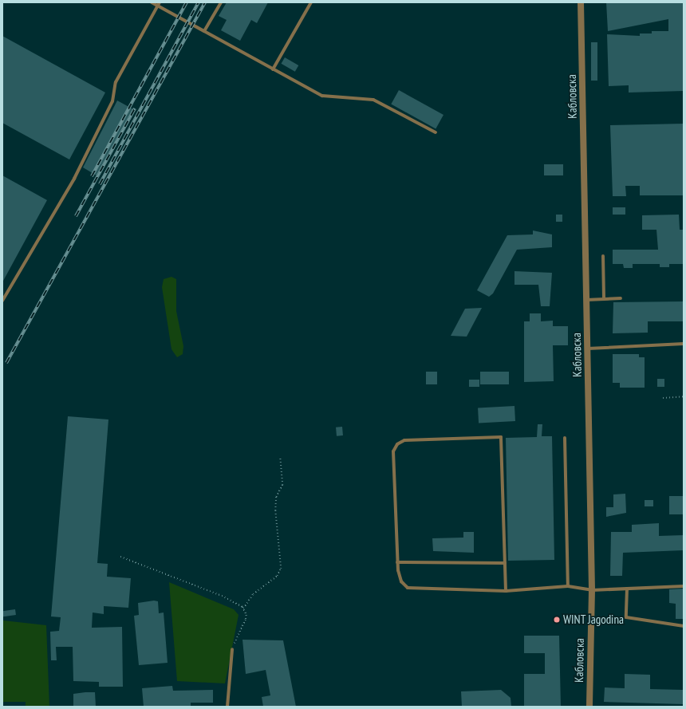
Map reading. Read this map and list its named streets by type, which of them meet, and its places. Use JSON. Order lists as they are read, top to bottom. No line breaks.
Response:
{"streets":{"street":["Кабловска"]},"places":["WINT Jagodina"]}
